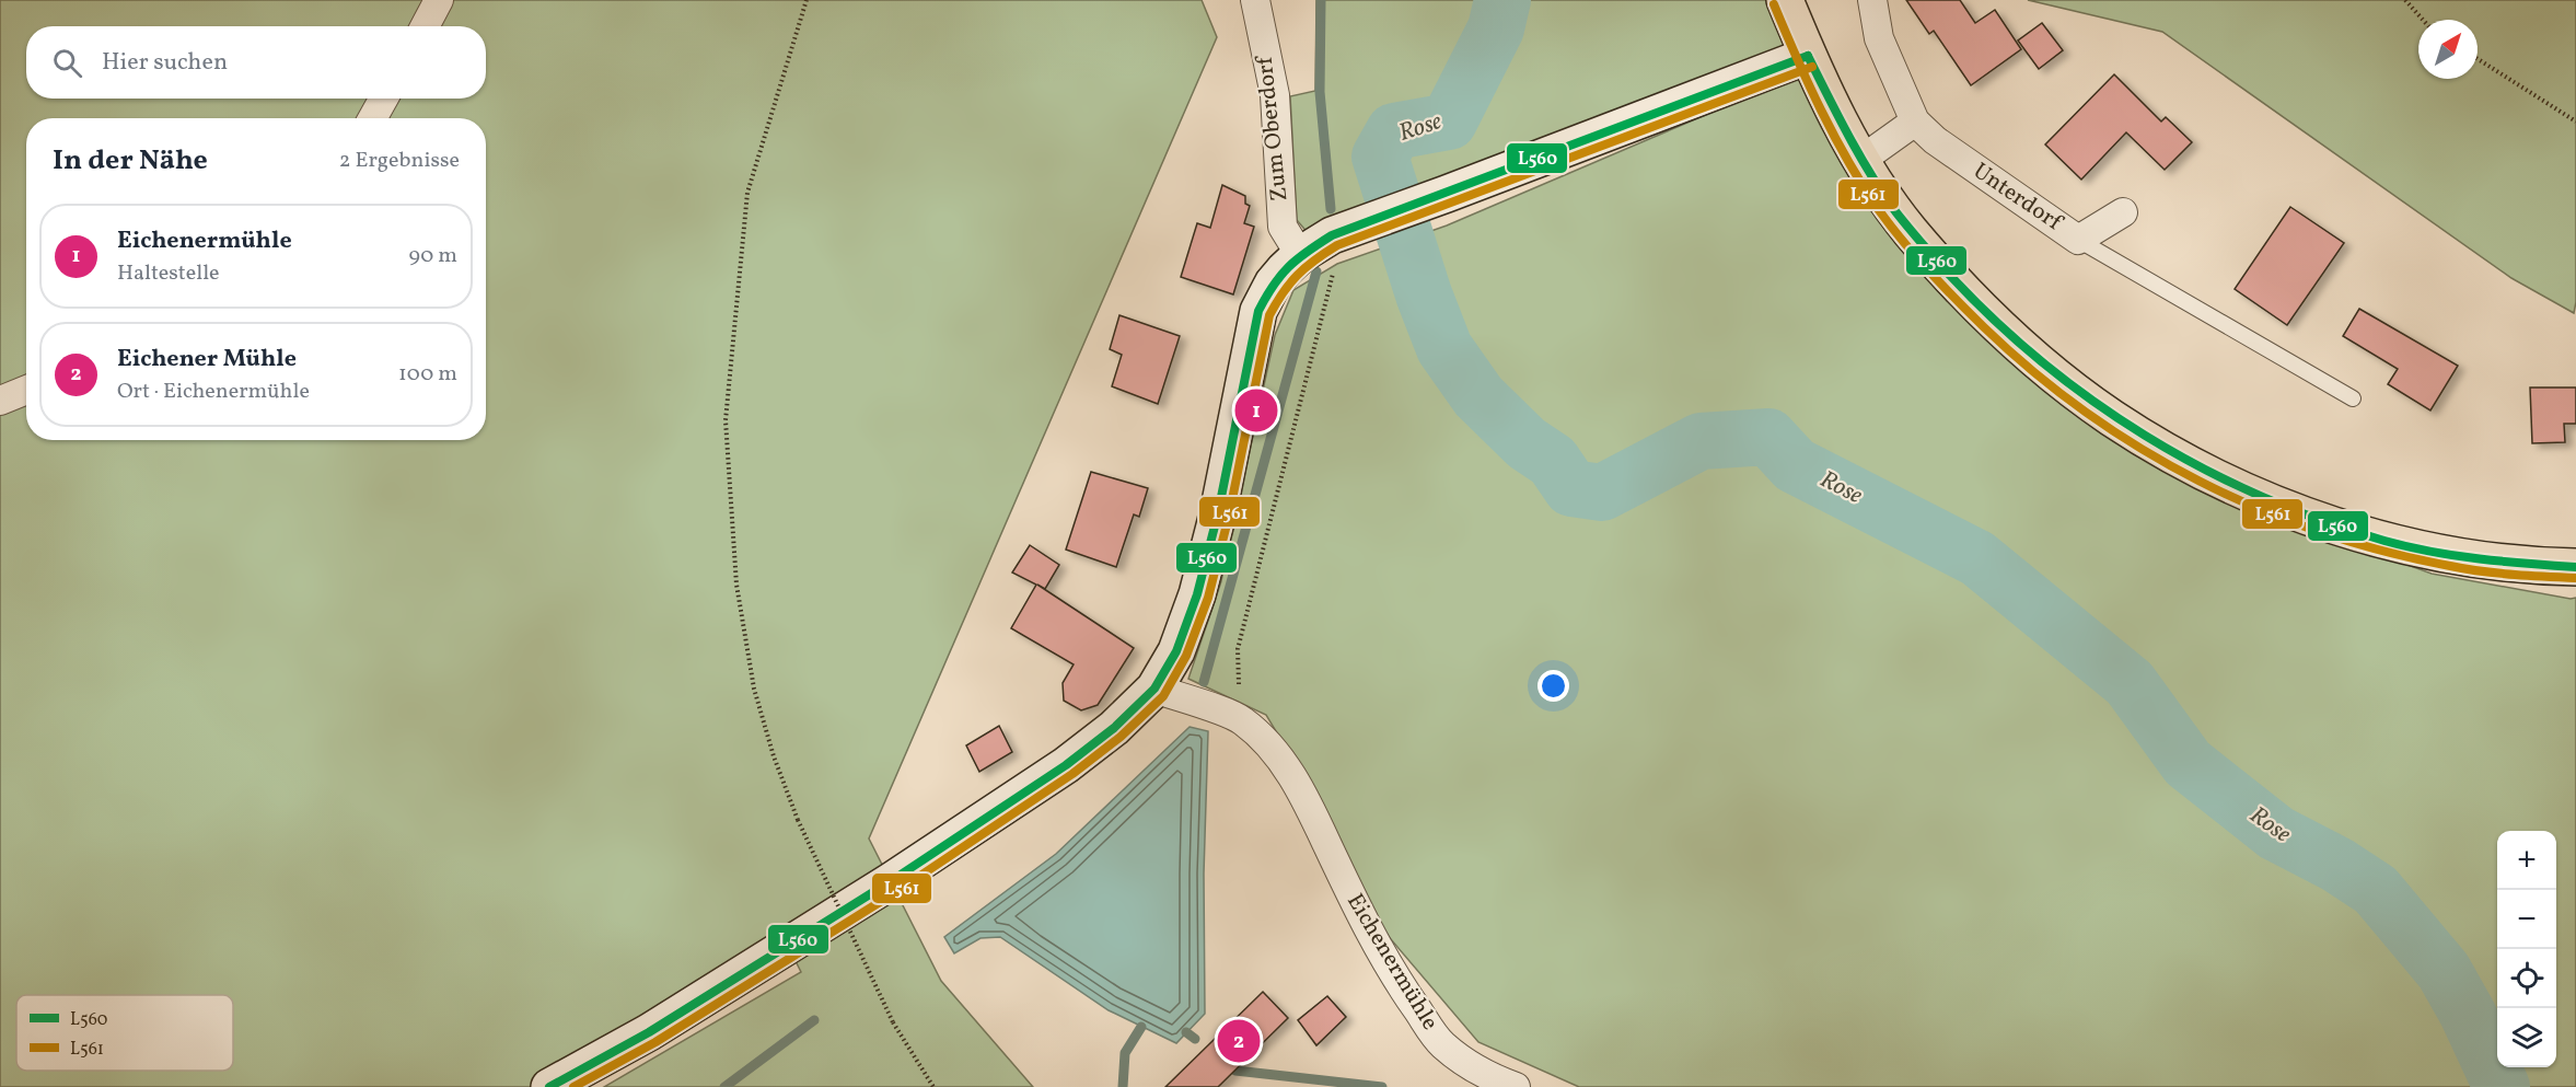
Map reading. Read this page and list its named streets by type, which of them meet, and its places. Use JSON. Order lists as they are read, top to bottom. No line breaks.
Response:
{"streets":{"street":["Zum Oberdorf","Unterdorf","Eichenermühle"]},"water":["Rose"],"lines":["transit line L561","transit line L560"],"legend":["L560","L561"],"north":"top right","page":{"search":"Hier suchen","heading":["In der Nähe","2 Ergebnisse"],"list":[{"mark":"1","name":"Eichenermühle","note":"Haltestelle","value":"90 m"},{"mark":"2","name":"Eichener Mühle","note":"Ort · Eichenermühle","value":"100 m"}],"pins":["1","2"],"map_buttons":["+","−"]}}
